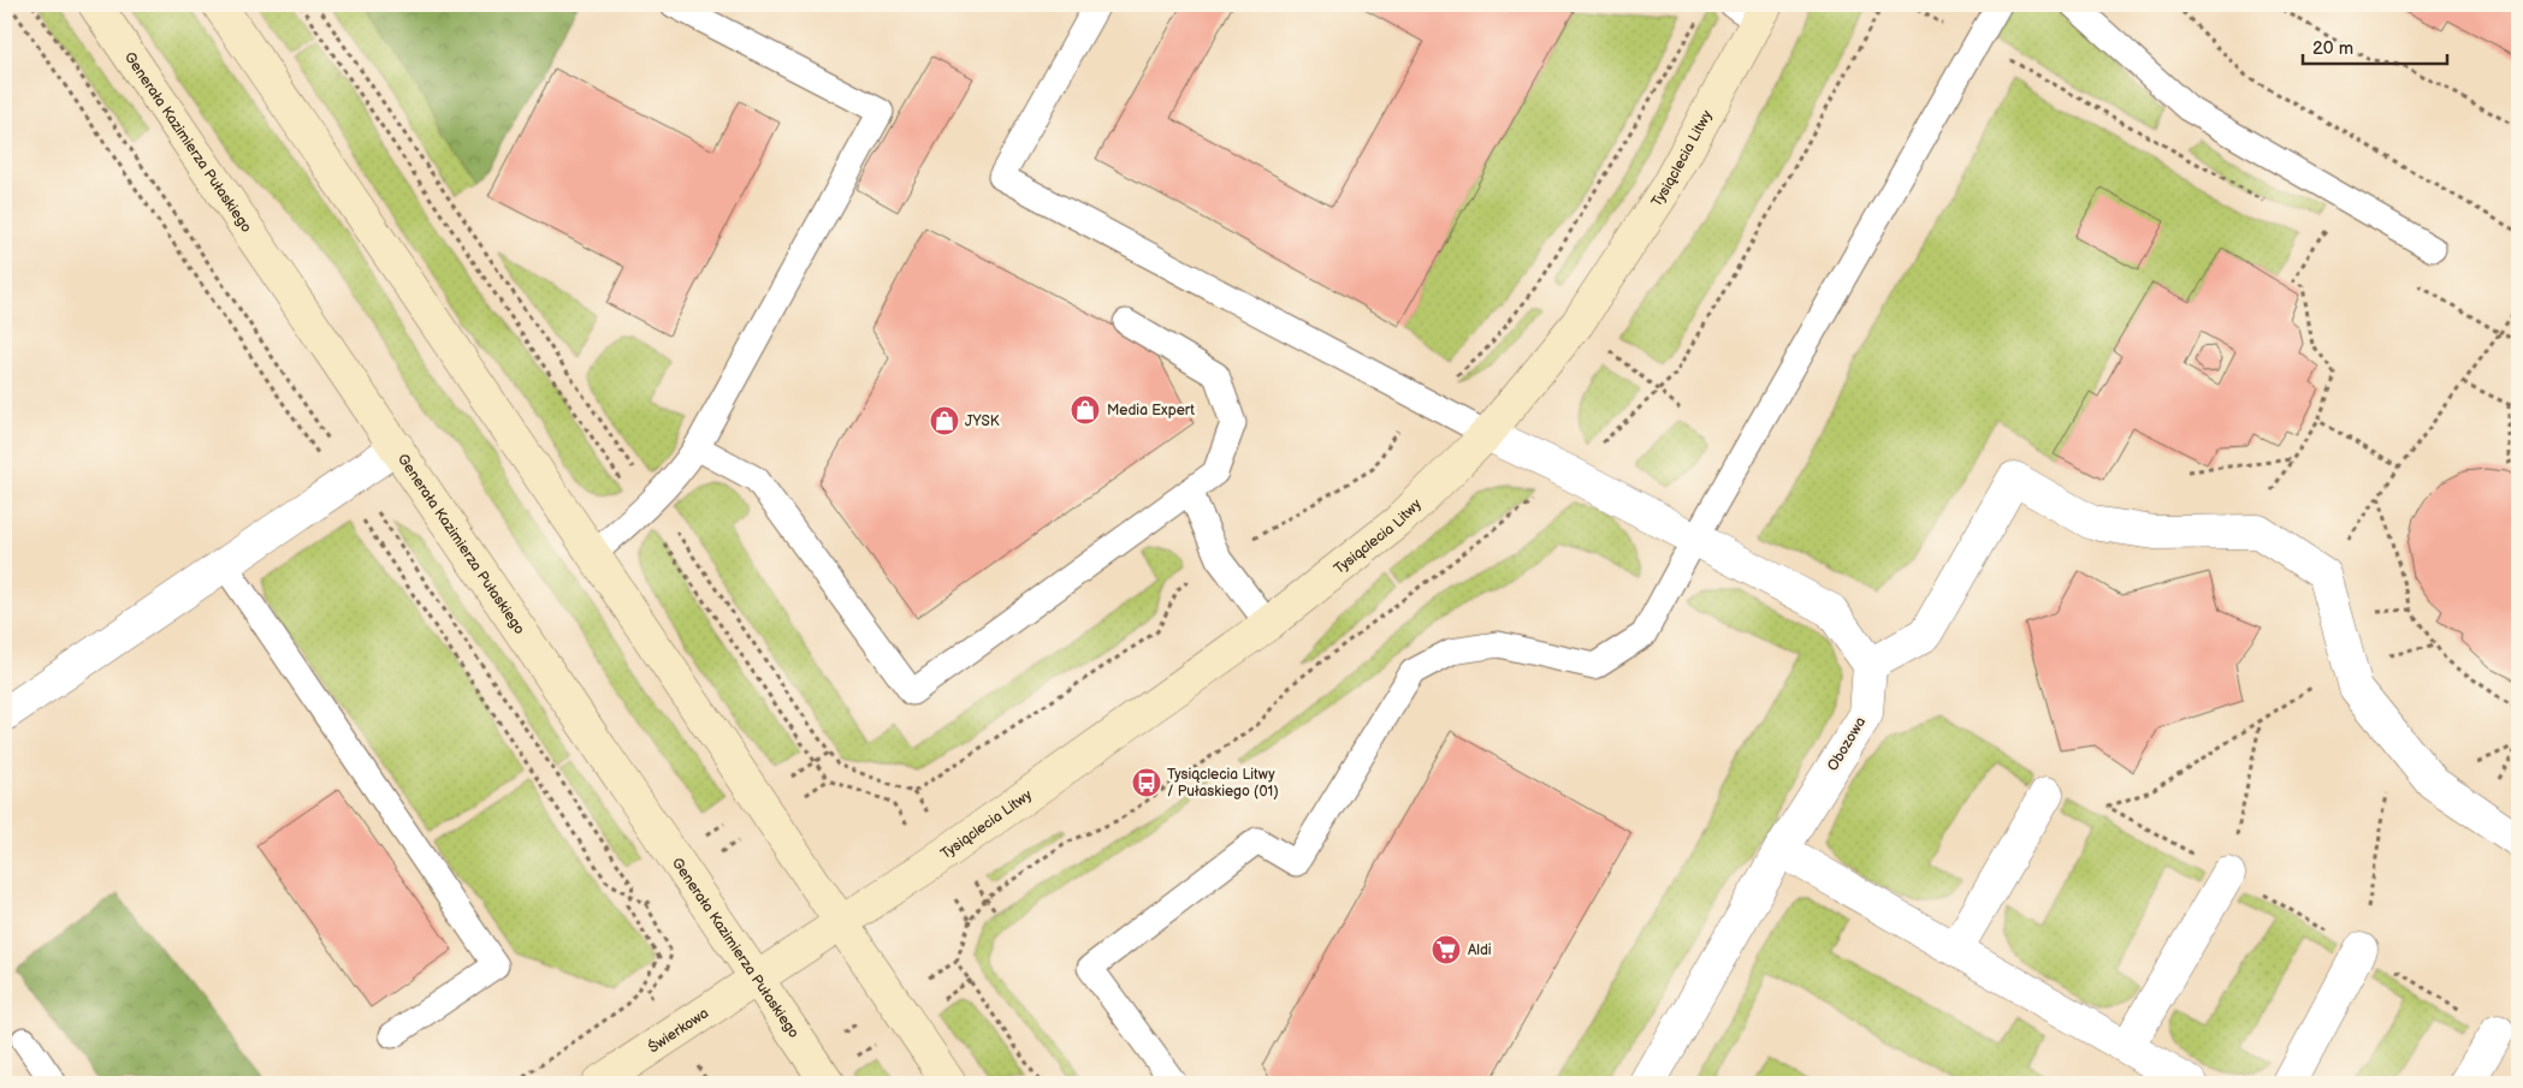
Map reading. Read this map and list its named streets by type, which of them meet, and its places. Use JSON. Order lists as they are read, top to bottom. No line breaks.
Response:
{"streets":{"main road":["Generała Kazimierza Pułaskiego","Tysiąclecia Litwy","Świerkowa"],"street":["Obozowa"]},"crossings":[["Generała Kazimierza Pułaskiego","Tysiąclecia Litwy"],["Generała Kazimierza Pułaskiego","Świerkowa"],["Tysiąclecia Litwy","Świerkowa"]],"places":{"shop":["Media Expert","JYSK"],"bus stop":["Tysiąclecia Litwy / Pułaskiego (01)"],"supermarket":["Aldi"]},"scale_bar":"20 m"}
